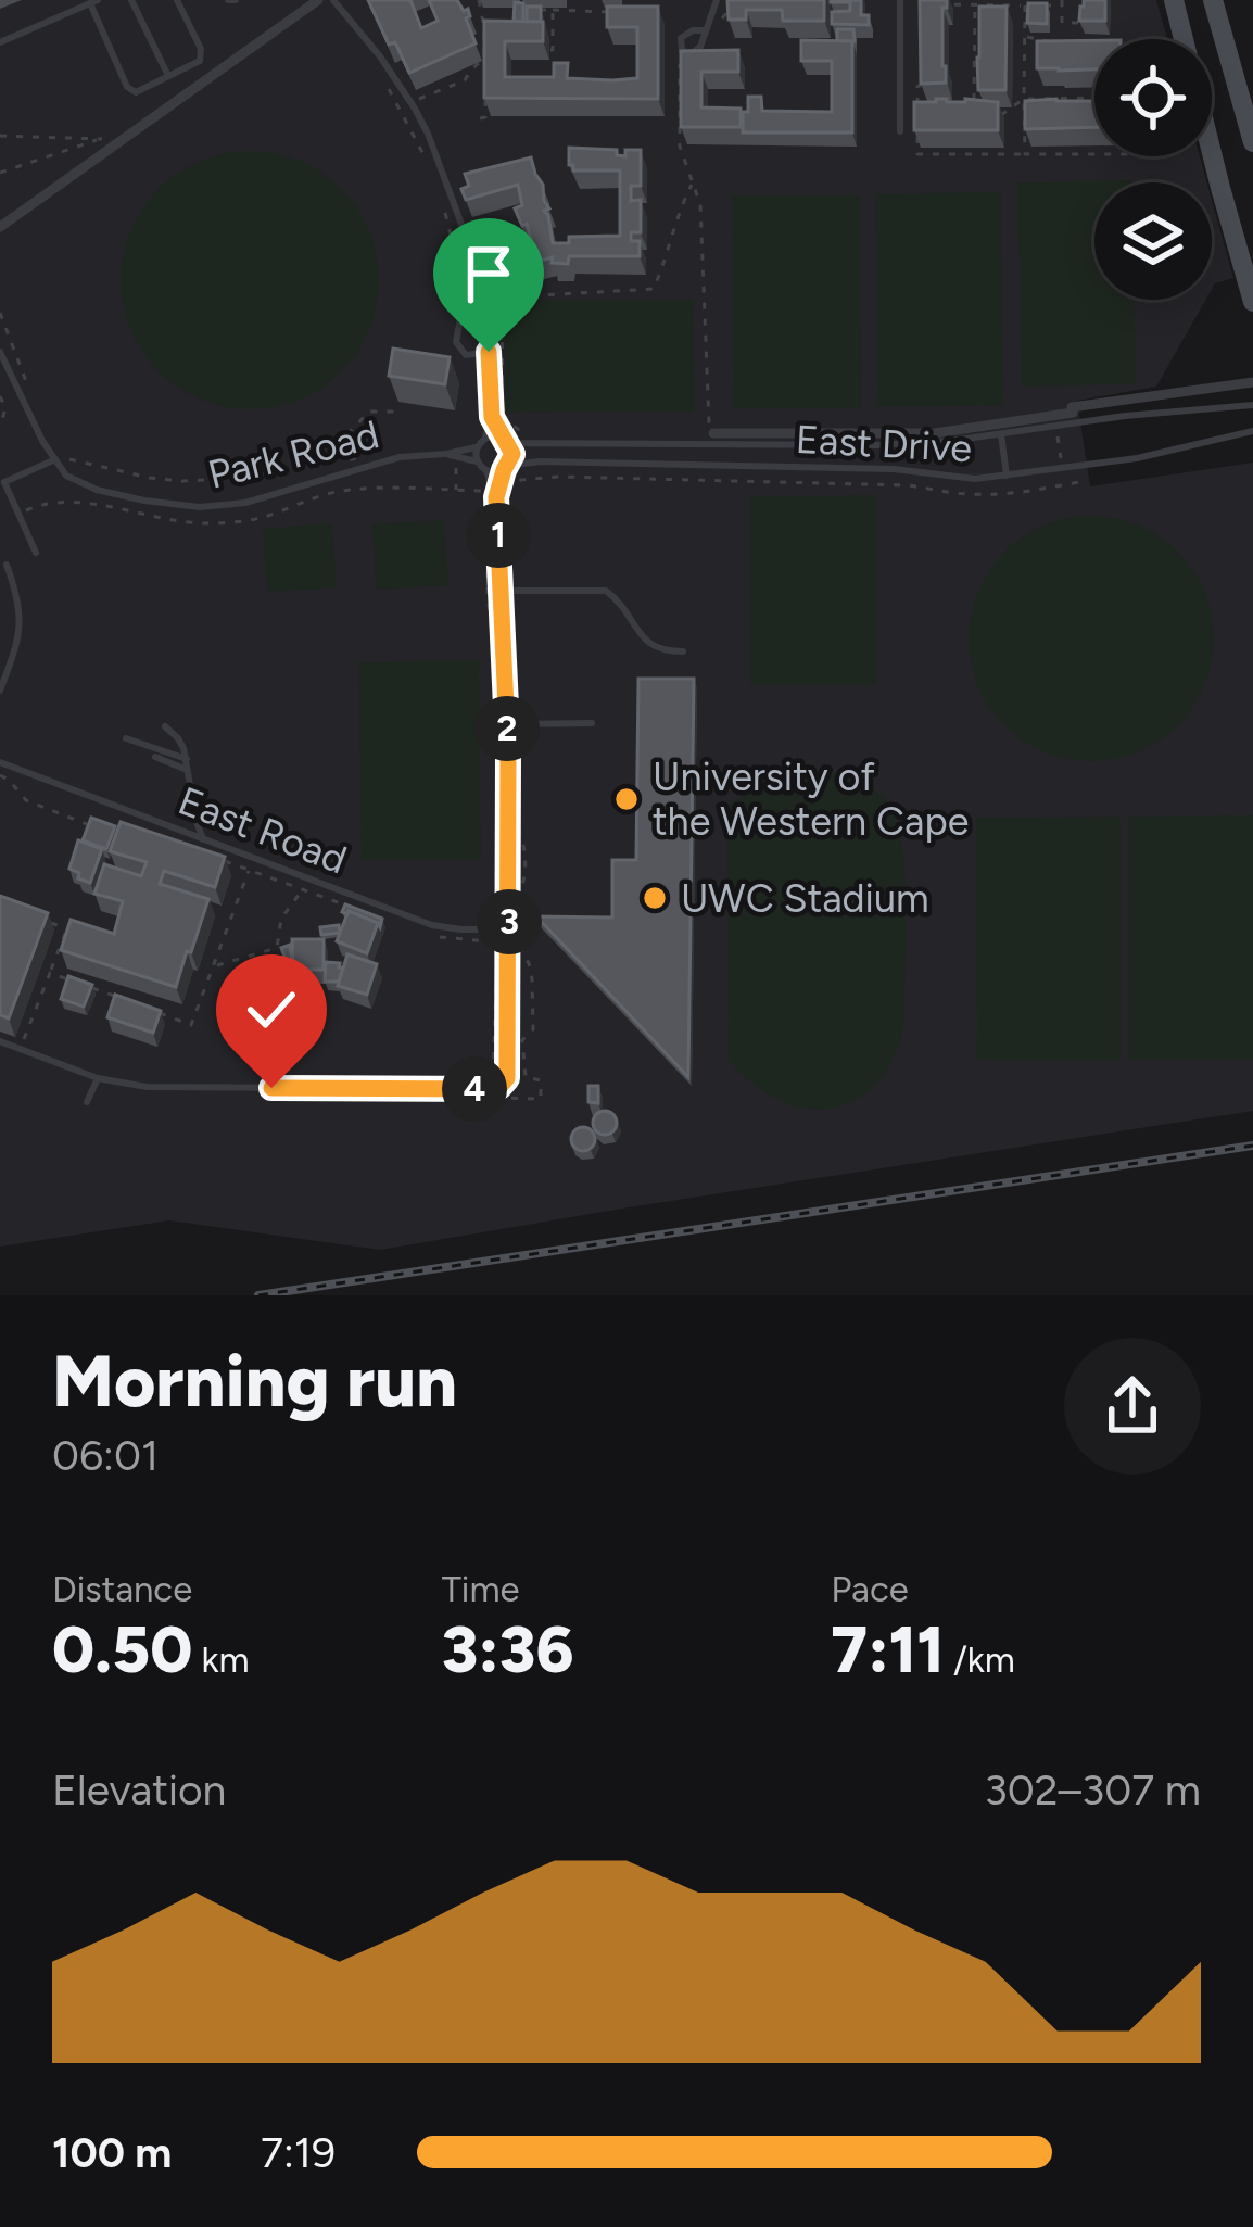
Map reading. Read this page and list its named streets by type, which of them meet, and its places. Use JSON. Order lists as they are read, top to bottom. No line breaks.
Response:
{"streets":{"lane":["East Drive","Park Road","East Road"]},"crossings":[["East Drive","Park Road"]],"places":["University of the Western Cape","UWC Stadium"],"page":{"pins":["1","2","3","4"],"heading":["Morning run","06:01"],"stats":[["Distance","0.50 km"],["Time","3:36"],["Pace","7:11 /km"]],"chart":["Elevation","302–307 m"],"list":[{"name":"100 m","note":"7:19"}]}}
